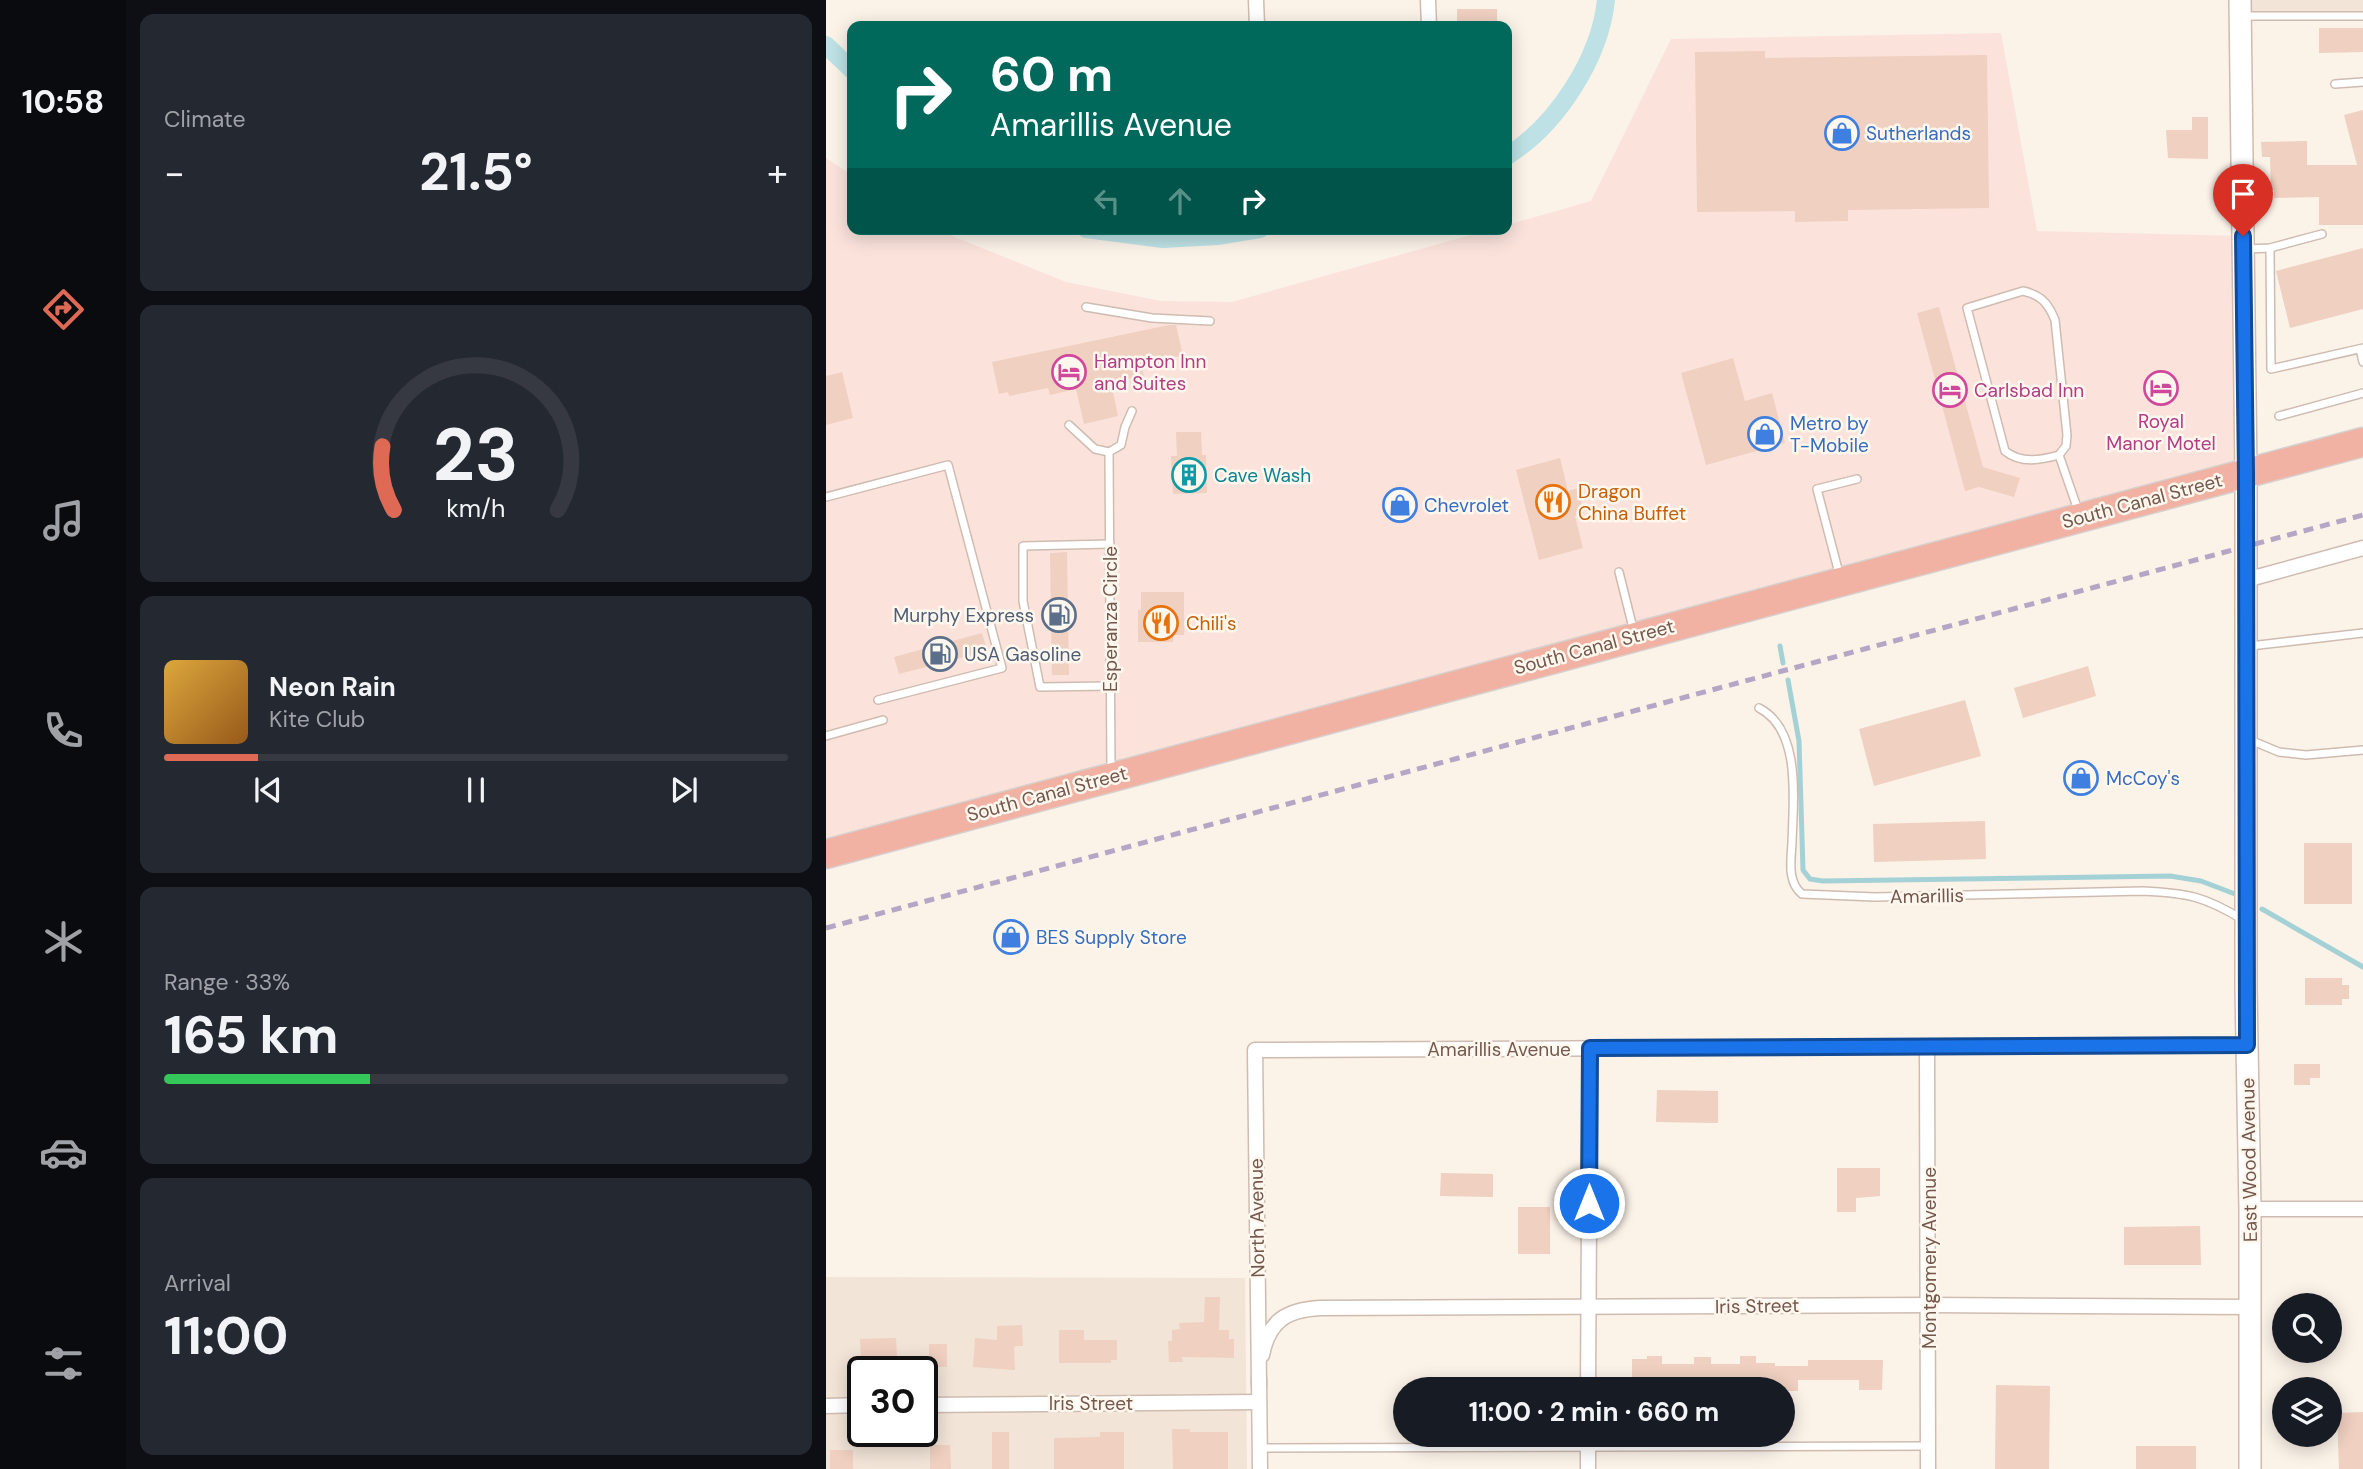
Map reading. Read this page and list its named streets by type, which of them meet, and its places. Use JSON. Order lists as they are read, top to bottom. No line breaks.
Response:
{"streets":{"highway":["South Canal Street"],"main road":["East Wood Avenue"],"street":["Amarillis Avenue","North Avenue","Montgomery Avenue","Iris Street"],"lane":["Esperanza Circle","Amarillis"]},"crossings":[["South Canal Street","Esperanza Circle"],["South Canal Street","East Wood Avenue"],["Amarillis","East Wood Avenue"],["Amarillis Avenue","East Wood Avenue"],["Amarillis Avenue","North Avenue"],["Amarillis Avenue","Montgomery Avenue"],["East Wood Avenue","Iris Street"],["North Avenue","Iris Street"],["Montgomery Avenue","Iris Street"]],"places":{"shop":["Sutherlands","Metro by T-Mobile","Chevrolet","McCoy's","BES Supply Store"],"hotel":["Hampton Inn and Suites","Royal Manor Motel","Carlsbad Inn"],"building":["Cave Wash"],"restaurant":["Dragon China Buffet","Chili's"],"fuel station":["Murphy Express","USA Gasoline"]},"page":{"tabs":"10:58","tile":["Climate",["Range · 33%","165 km"],["Arrival","11:00"]],"turn":["60 m","Amarillis Avenue"],"heat":["−","21.5°","+"],"song":["Neon Rain","Kite Club"],"limit":"30","trip":"11:00 · 2 min · 660 m","gauge":["23","km/h"]}}
